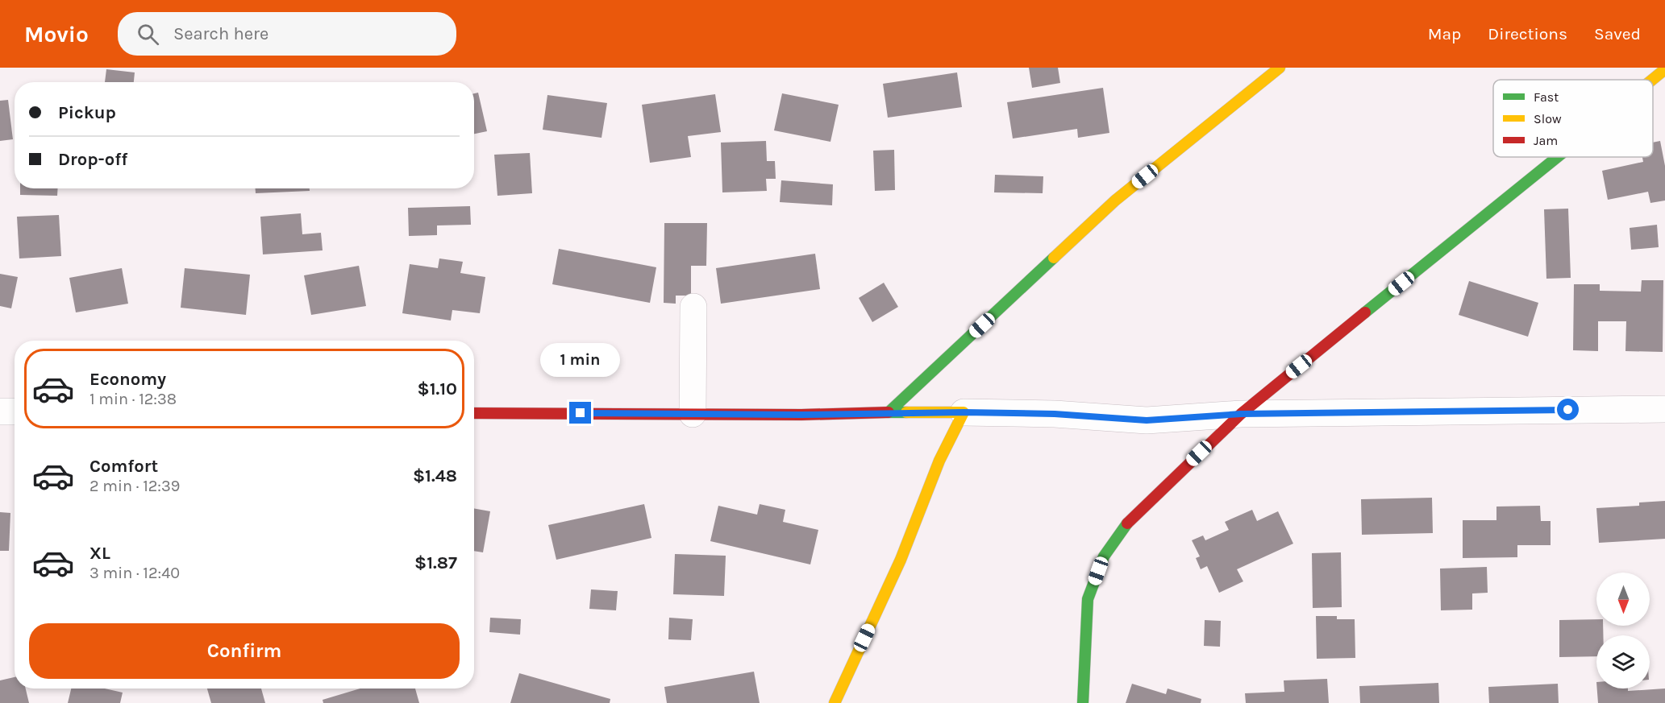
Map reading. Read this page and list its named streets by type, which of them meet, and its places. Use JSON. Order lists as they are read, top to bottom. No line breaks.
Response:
{"legend":["Fast","Slow","Jam"],"north":"bottom","page":{"header":"Movio","search":"Search here","nav":["Map","Directions","Saved"],"banner":["Pickup","Drop-off"],"bubble":"1 min","list":[{"name":"Economy","note":"1 min · 12:38","value":"$1.10"},{"name":"Comfort","note":"2 min · 12:39","value":"$1.48"},{"name":"XL","note":"3 min · 12:40","value":"$1.87"}],"buttons":"Confirm"}}
